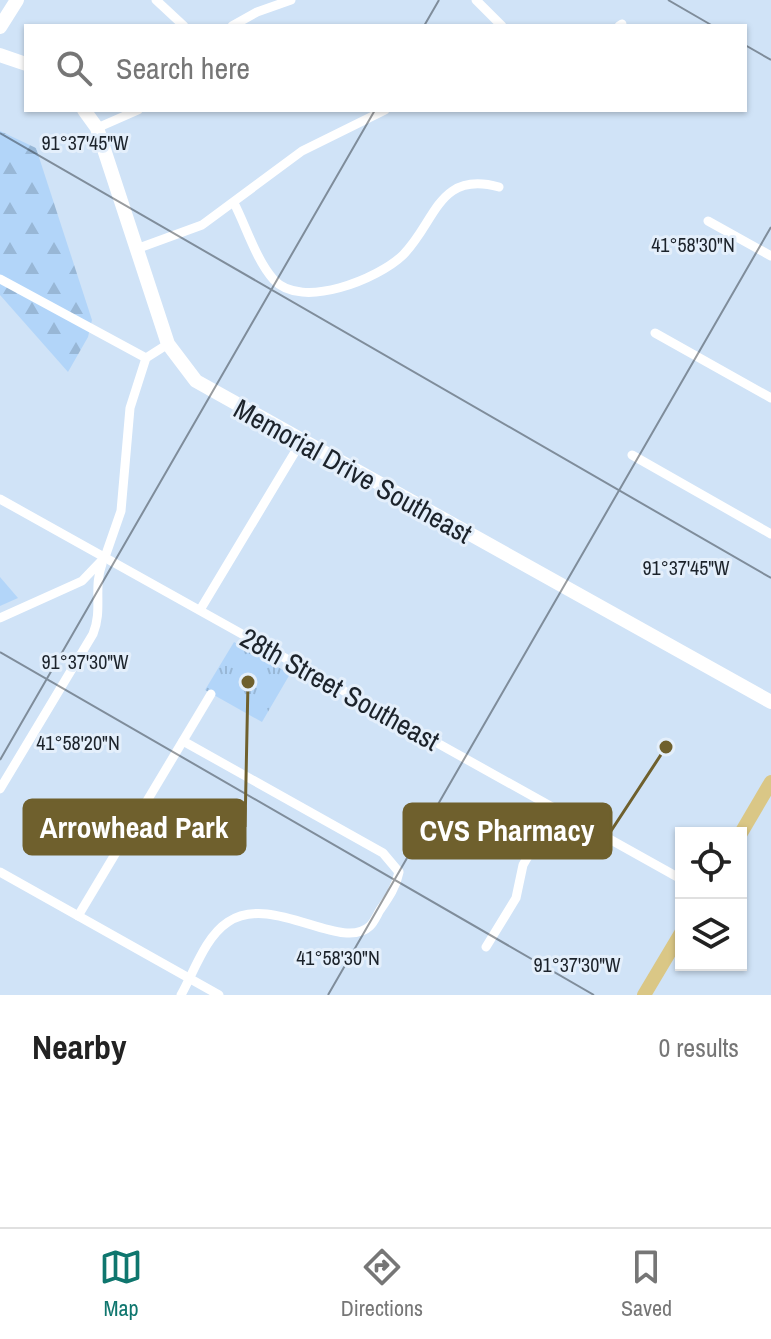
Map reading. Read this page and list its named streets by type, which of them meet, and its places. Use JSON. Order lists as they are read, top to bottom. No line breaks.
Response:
{"streets":{"street":["Memorial Drive Southeast","28th Street Southeast"]},"places":["Arrowhead Park","CVS Pharmacy"],"page":{"search":"Search here","heading":["Nearby","0 results"],"nav":["Map","Directions","Saved"]},"coordinates":["91°37'45\"W","41°58'30\"N","91°37'30\"W","41°58'20\"N"]}
